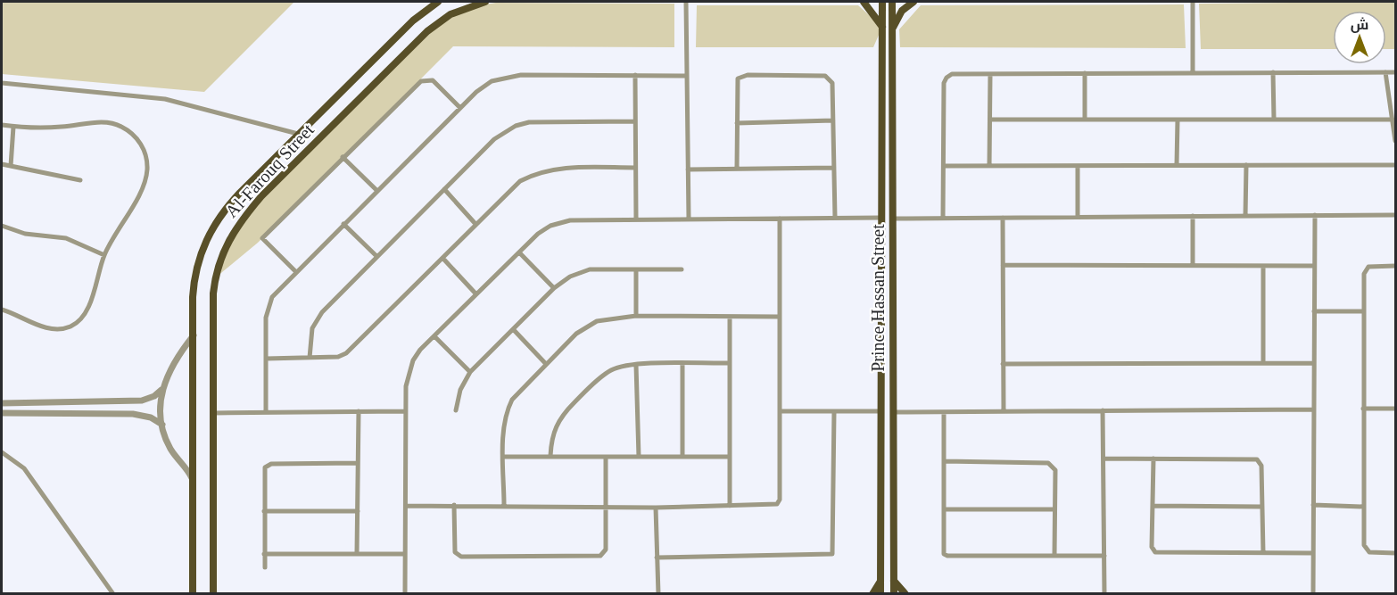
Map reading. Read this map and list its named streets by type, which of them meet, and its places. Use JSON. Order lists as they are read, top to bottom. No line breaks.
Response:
{"streets":{"main road":["Al-Farouq Street","Prince Hassan Street"]},"north":"top"}
